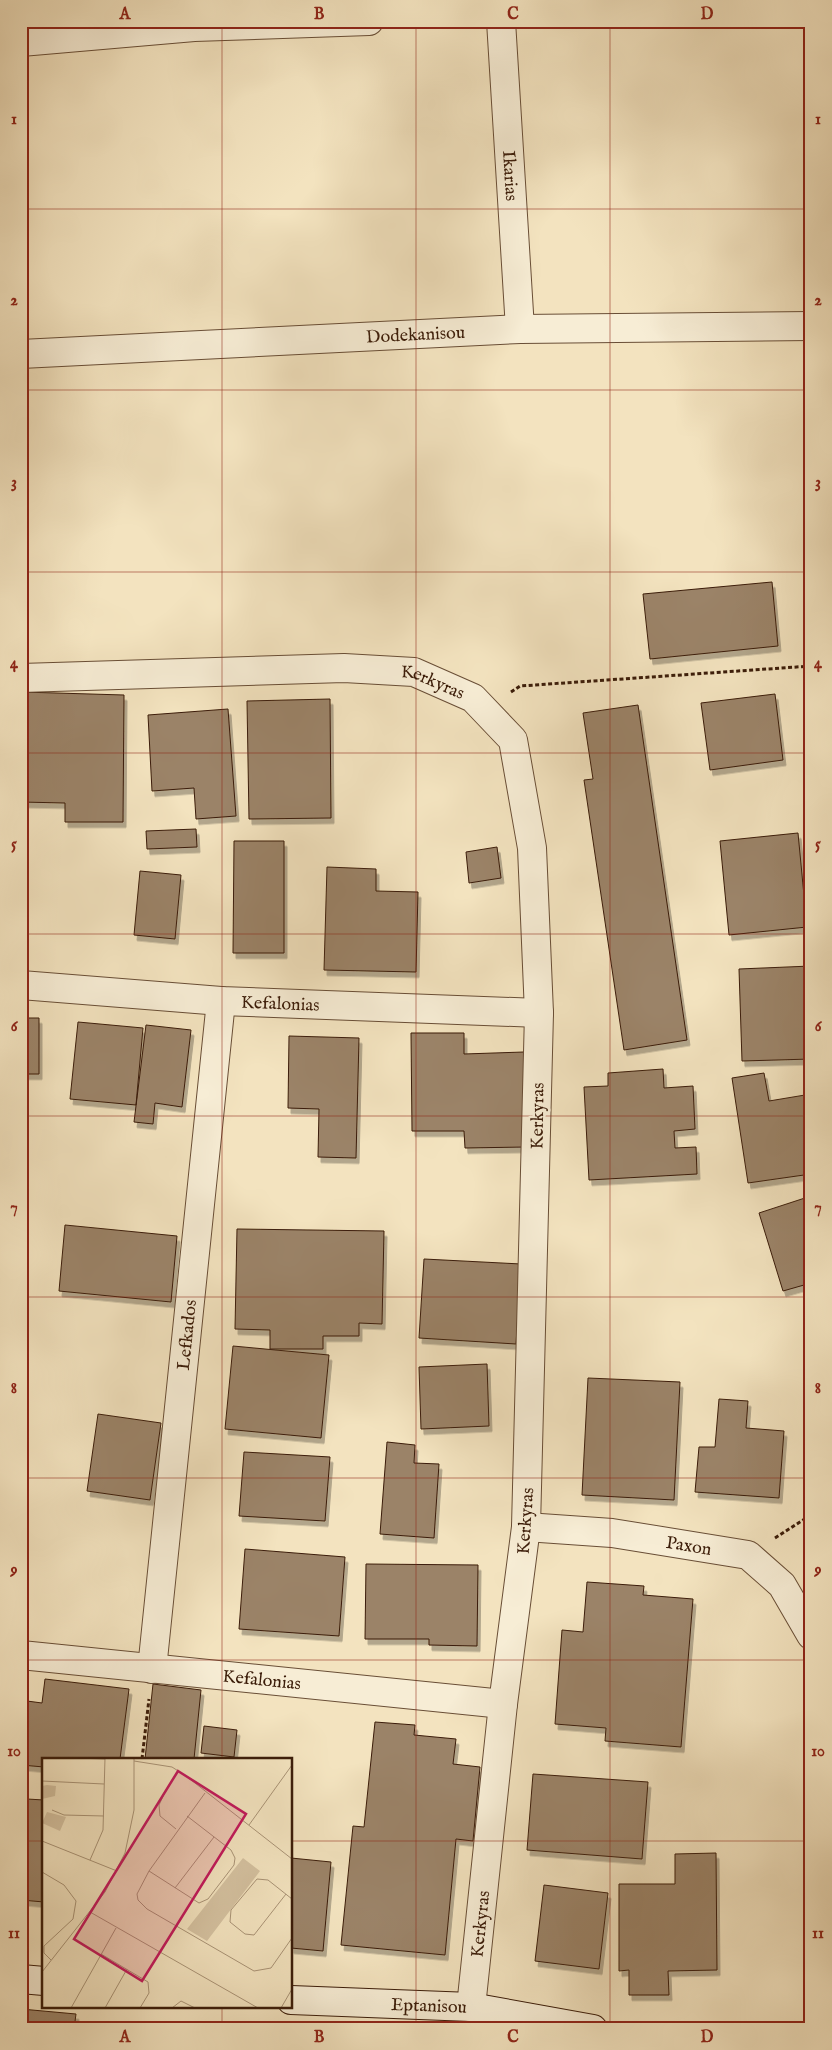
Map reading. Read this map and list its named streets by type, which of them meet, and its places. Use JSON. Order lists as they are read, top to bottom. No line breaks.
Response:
{"streets":{"street":["Ikarias","Dodekanisou","Kerkyras","Kefalonias","Lefkados","Paxon","Eptanisou"]},"crossings":[["Ikarias","Dodekanisou"],["Kerkyras","Kefalonias"],["Kerkyras","Paxon"],["Kerkyras","Eptanisou"],["Kefalonias","Lefkados"]],"grid":{"columns":["A","B","C","D"],"rows":["1","2","3","4","5","6","7","8","9","10","11"]}}
